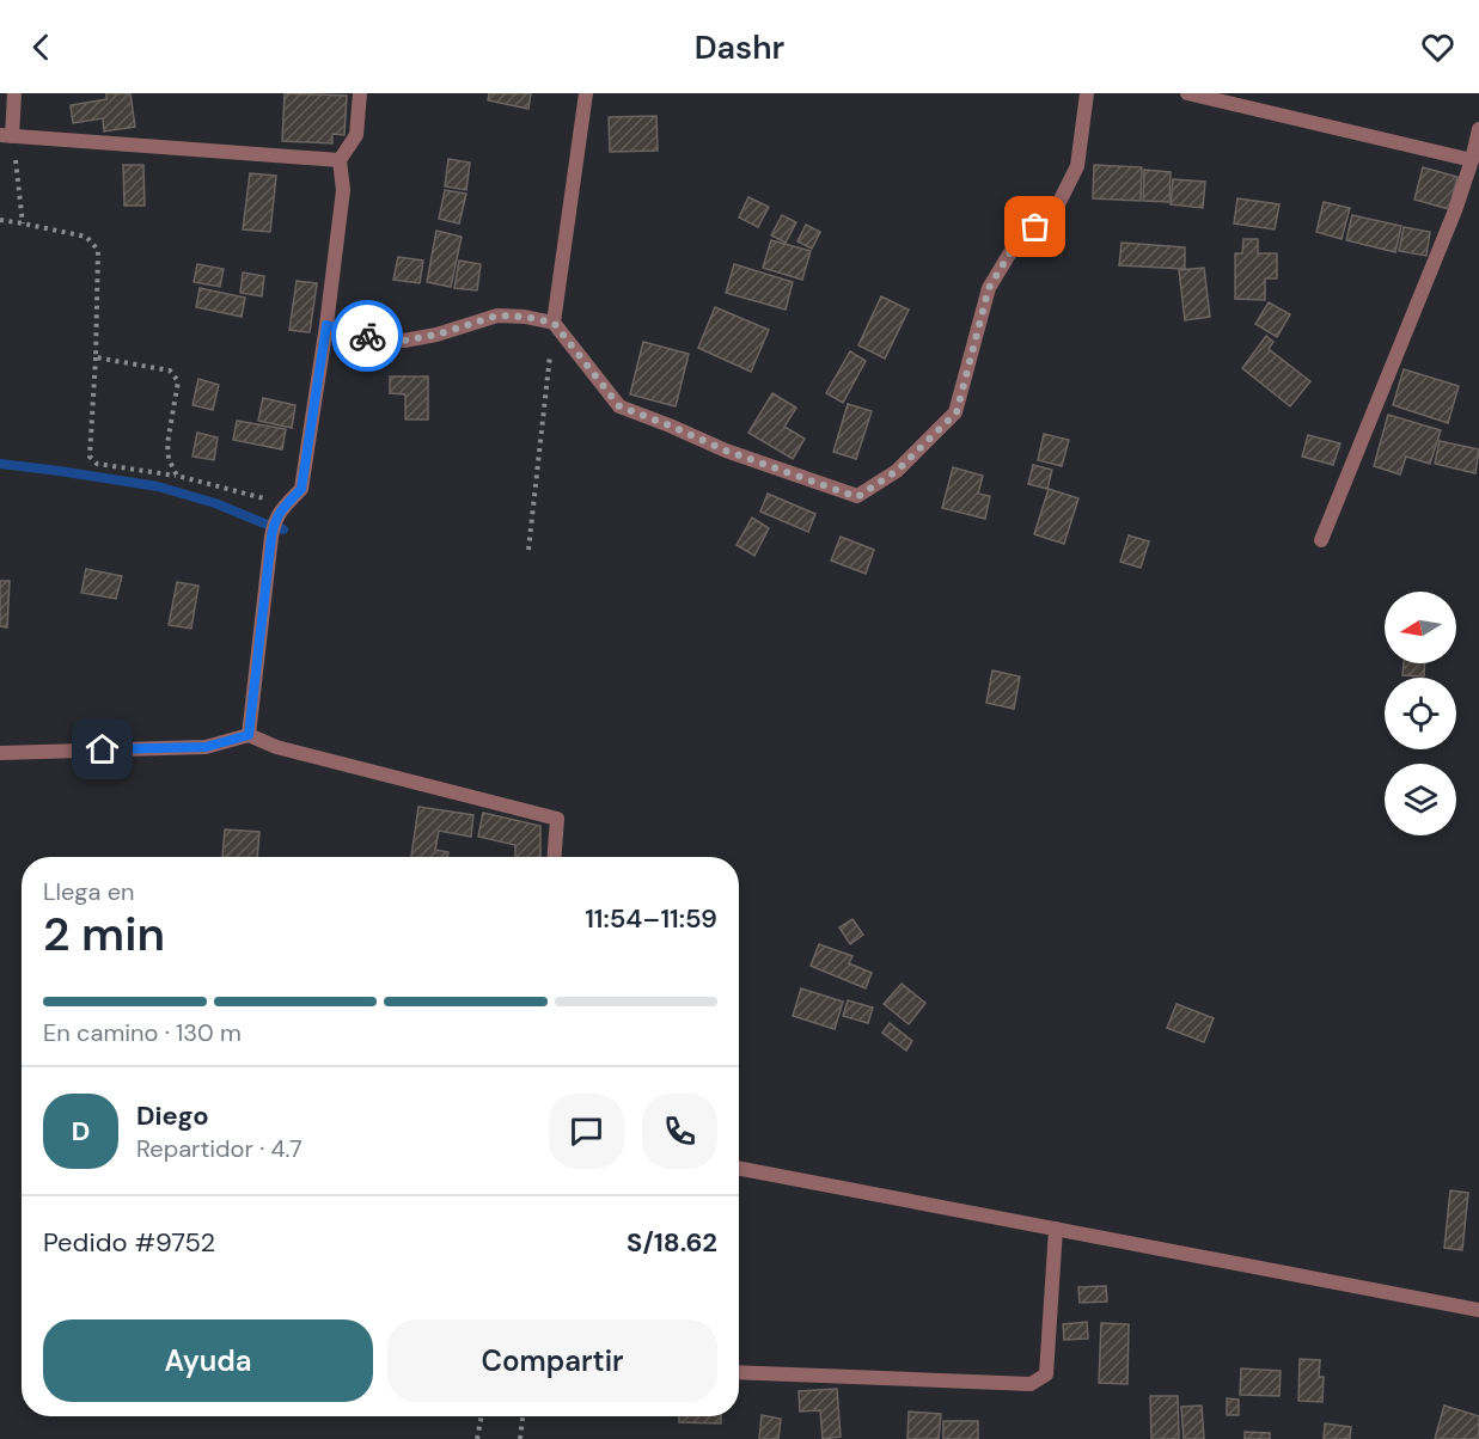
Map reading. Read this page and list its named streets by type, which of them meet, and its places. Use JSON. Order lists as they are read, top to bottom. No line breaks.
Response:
{"north":"left","page":{"header":"Dashr","heading":["2 min","Llega en","11:54–11:59"],"panel":["Diego","Repartidor · 4.7","Pedido #9752","S/18.62"],"bar":"En camino · 130 m","round":"D","buttons":["Ayuda","Compartir"]}}
